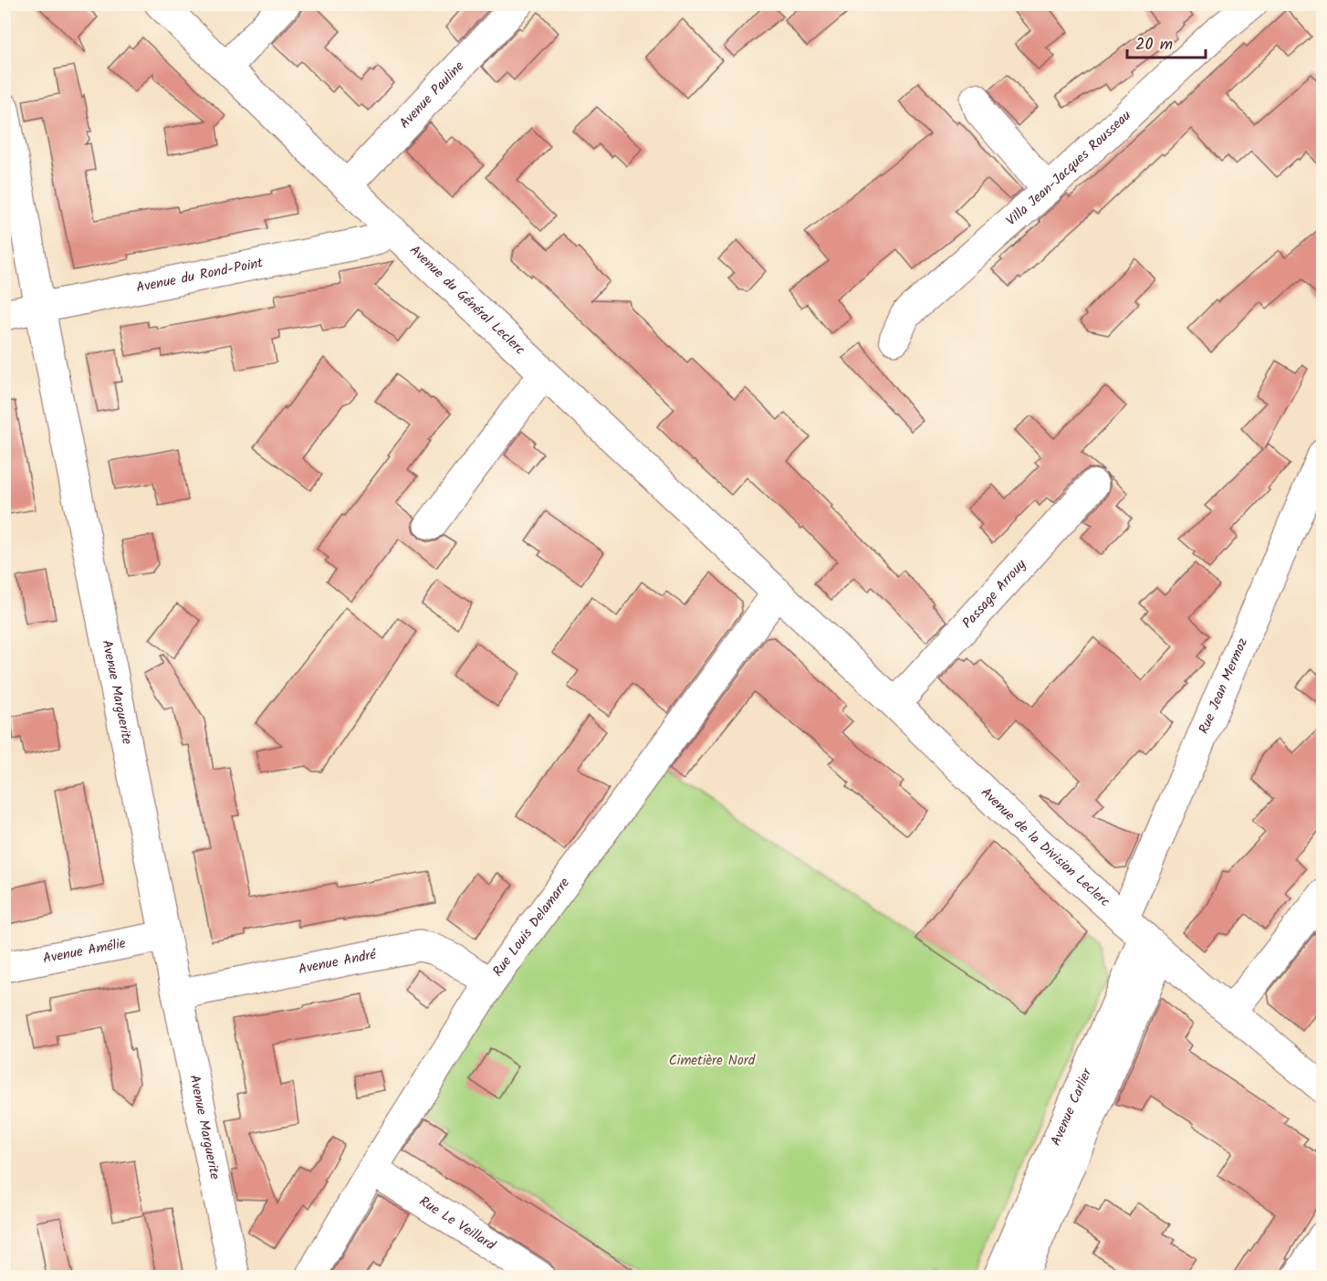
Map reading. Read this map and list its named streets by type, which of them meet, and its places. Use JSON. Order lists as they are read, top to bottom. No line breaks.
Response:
{"streets":{"street":["Avenue Pauline","Villa Jean-Jacques Rousseau","Avenue du Rond-Point","Avenue du Général Leclerc","Passage Arrouy","Rue Jean Mermoz","Avenue Marguerite","Avenue de la Division Leclerc","Rue Louis Delamarre","Avenue Amélie","Avenue André","Avenue Carlier","Rue Le Veillard"]},"crossings":[["Avenue Pauline","Avenue du Général Leclerc"],["Avenue du Rond-Point","Avenue du Général Leclerc"],["Avenue du Rond-Point","Avenue Marguerite"],["Avenue du Général Leclerc","Avenue de la Division Leclerc"],["Avenue du Général Leclerc","Rue Louis Delamarre"],["Passage Arrouy","Avenue de la Division Leclerc"],["Rue Jean Mermoz","Avenue de la Division Leclerc"],["Rue Jean Mermoz","Avenue Carlier"],["Avenue Marguerite","Avenue Amélie"],["Avenue Marguerite","Avenue André"],["Avenue de la Division Leclerc","Rue Louis Delamarre"],["Avenue de la Division Leclerc","Avenue Carlier"],["Rue Louis Delamarre","Avenue André"],["Rue Louis Delamarre","Rue Le Veillard"]],"parks":["Cimetière Nord"],"scale_bar":"20 m"}
